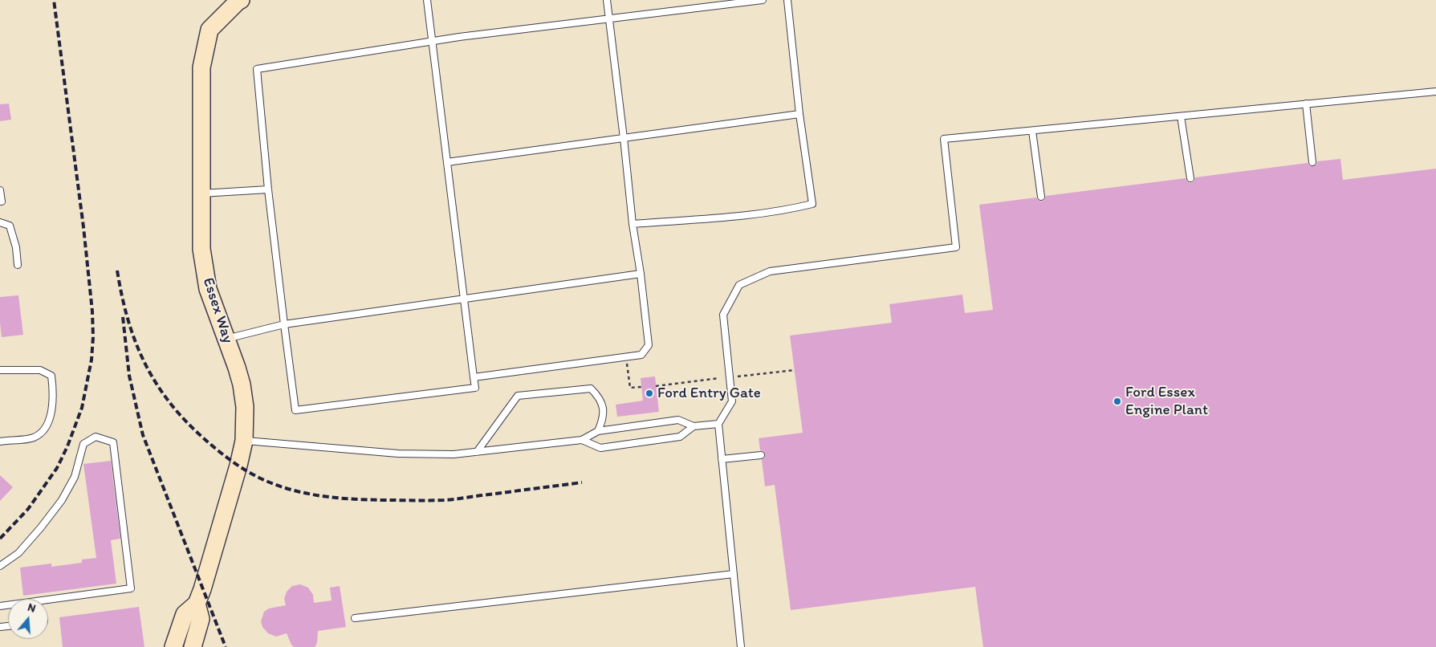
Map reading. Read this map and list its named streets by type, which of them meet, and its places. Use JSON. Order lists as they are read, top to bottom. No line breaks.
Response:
{"streets":{"street":["Essex Way"]},"places":["Ford Entry Gate","Ford Essex Engine Plant"],"north":"top"}
